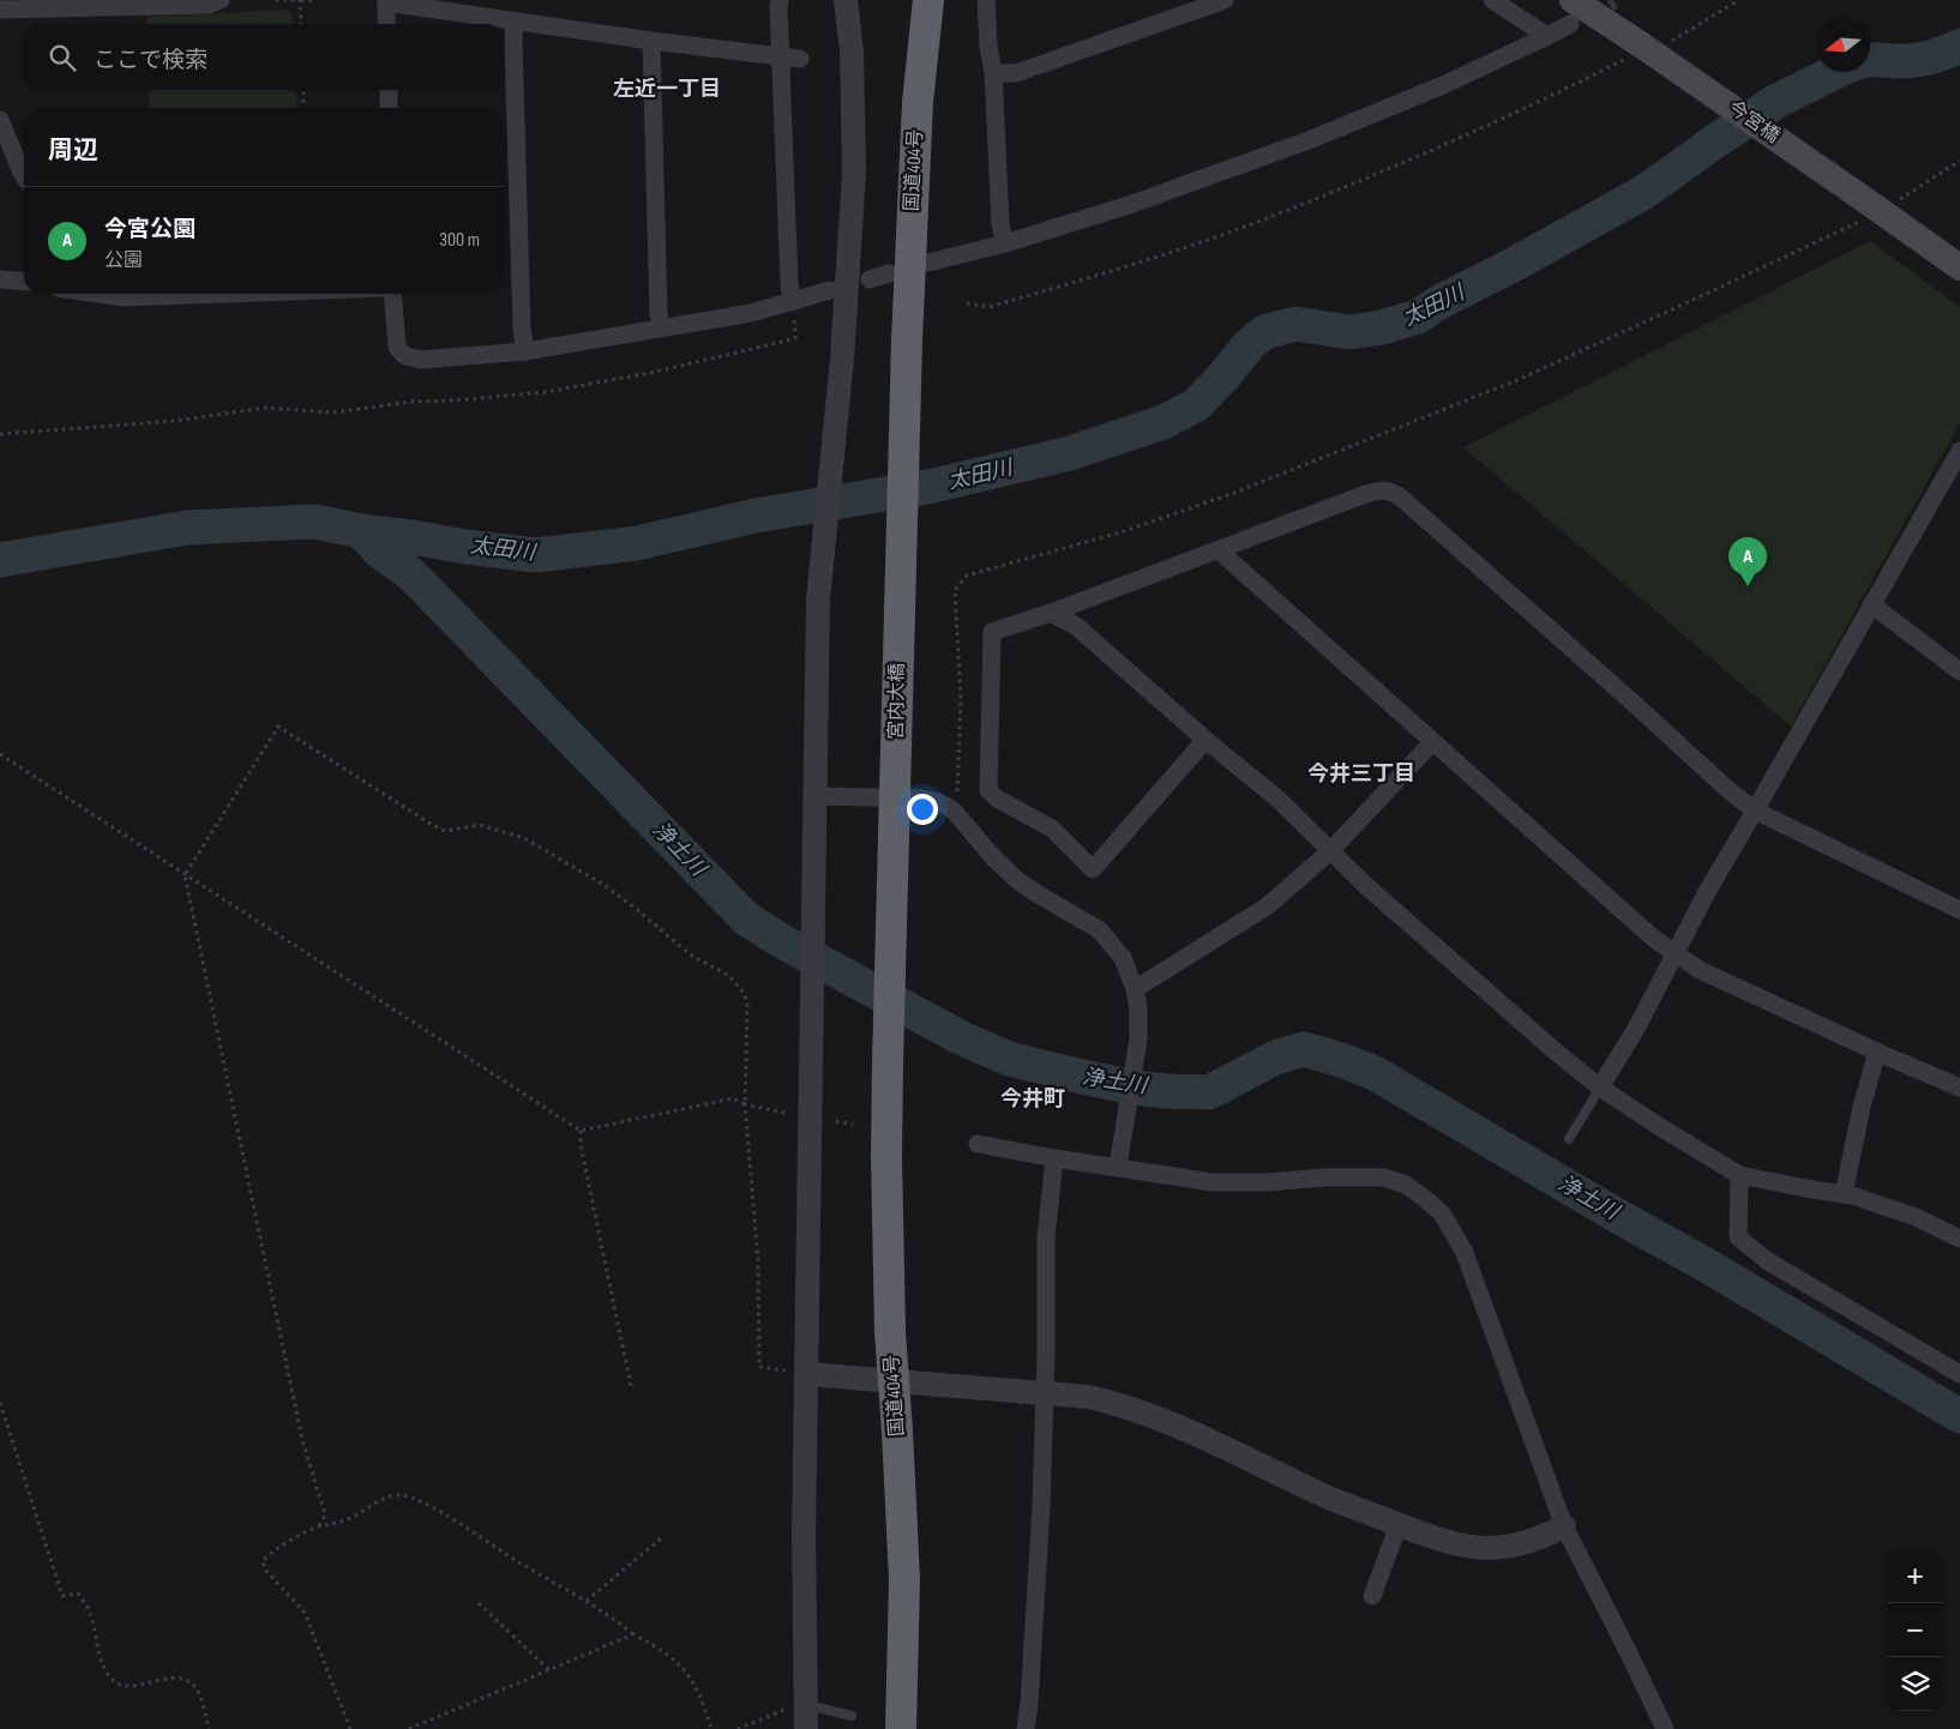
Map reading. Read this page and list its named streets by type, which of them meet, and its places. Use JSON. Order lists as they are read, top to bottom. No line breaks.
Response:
{"streets":{"highway":["国道404号","宮内大橋"],"main road":["今宮橋"]},"crossings":[["国道404号","宮内大橋"]],"districts":["左近一丁目","今井三丁目","今井町"],"water":["太田川","浄土川"],"north":"left","page":{"search":"ここで検索","heading":"周辺","list":[{"mark":"A","name":"今宮公園","note":"公園","value":"300 m"}],"pins":"A","map_buttons":["+","−"]}}
